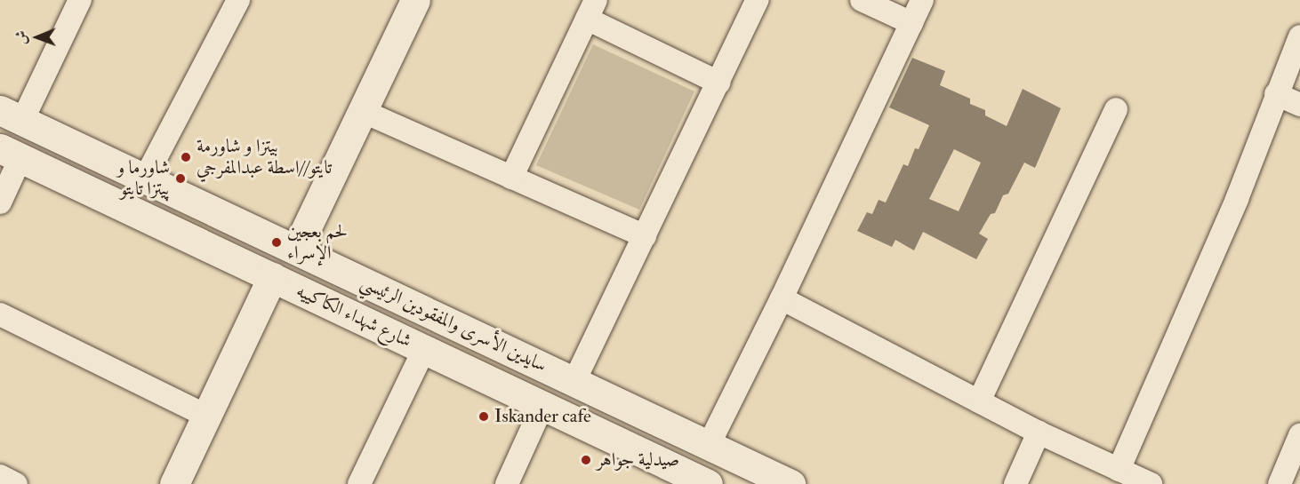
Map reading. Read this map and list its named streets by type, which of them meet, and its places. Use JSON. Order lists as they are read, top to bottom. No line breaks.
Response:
{"streets":{"main road":["شارع شهداء الكاكييه","سايدين الأسرى والمفقودين الرئيسي"]},"places":["بيتزا و شاورمة تايتو//اسطة عبدالمفرجي","شاورما و پیتزا تايتو","لحم بعجين الإسراء","Iskander cafe","صيدلية جواهر"],"north":"left"}
